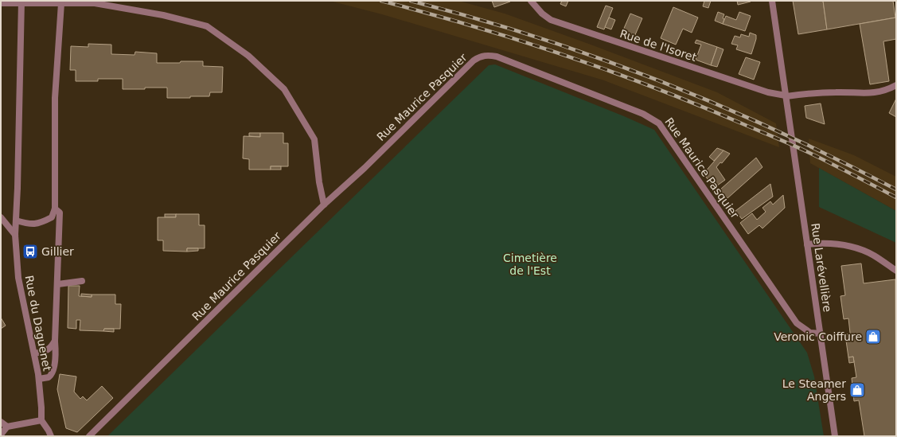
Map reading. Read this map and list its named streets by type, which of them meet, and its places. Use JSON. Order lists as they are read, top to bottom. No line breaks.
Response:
{"streets":{"street":["Rue de l'Isoret","Rue Maurice Pasquier","Rue Larévellière","Rue du Daguenet"]},"crossings":[["Rue de l'Isoret","Rue Larévellière"],["Rue Maurice Pasquier","Rue Larévellière"]],"parks":["Cimetière de l'Est"],"places":{"bus stop":["Gillier"],"shop":["Veronic Coiffure","Le Steamer Angers"]}}
